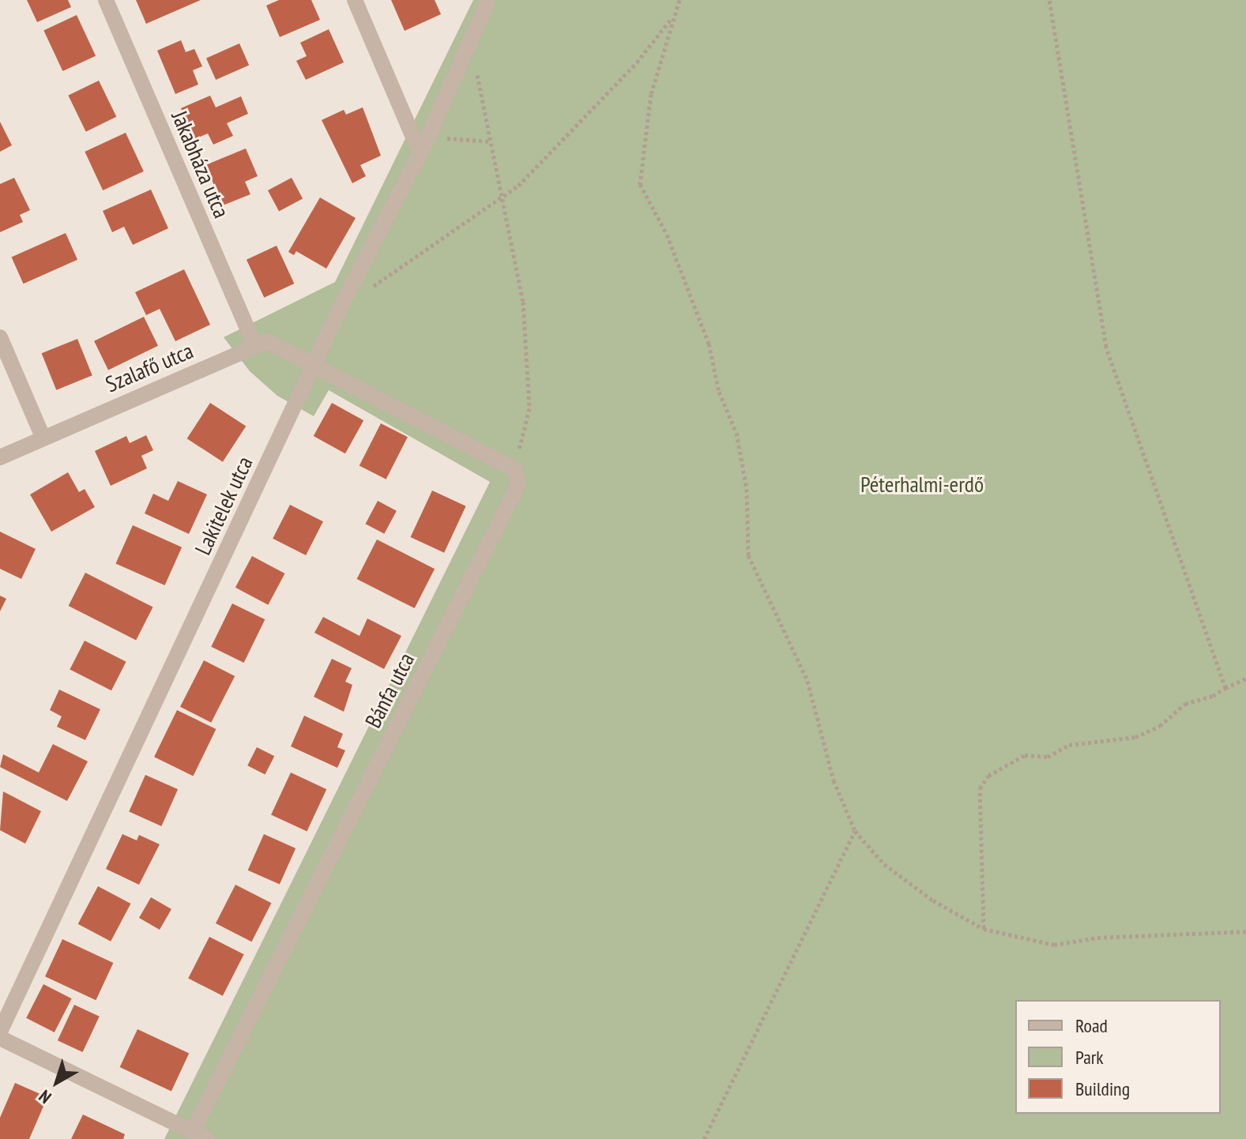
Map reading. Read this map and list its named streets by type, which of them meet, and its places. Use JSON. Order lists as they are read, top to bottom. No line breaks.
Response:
{"streets":{"street":["Jakabháza utca","Szalafő utca","Lakitelek utca","Bánfa utca"]},"crossings":[["Jakabháza utca","Szalafő utca"],["Szalafő utca","Lakitelek utca"]],"parks":["Péterhalmi-erdő"],"legend":["Road","Park","Building"],"north":"bottom left"}
